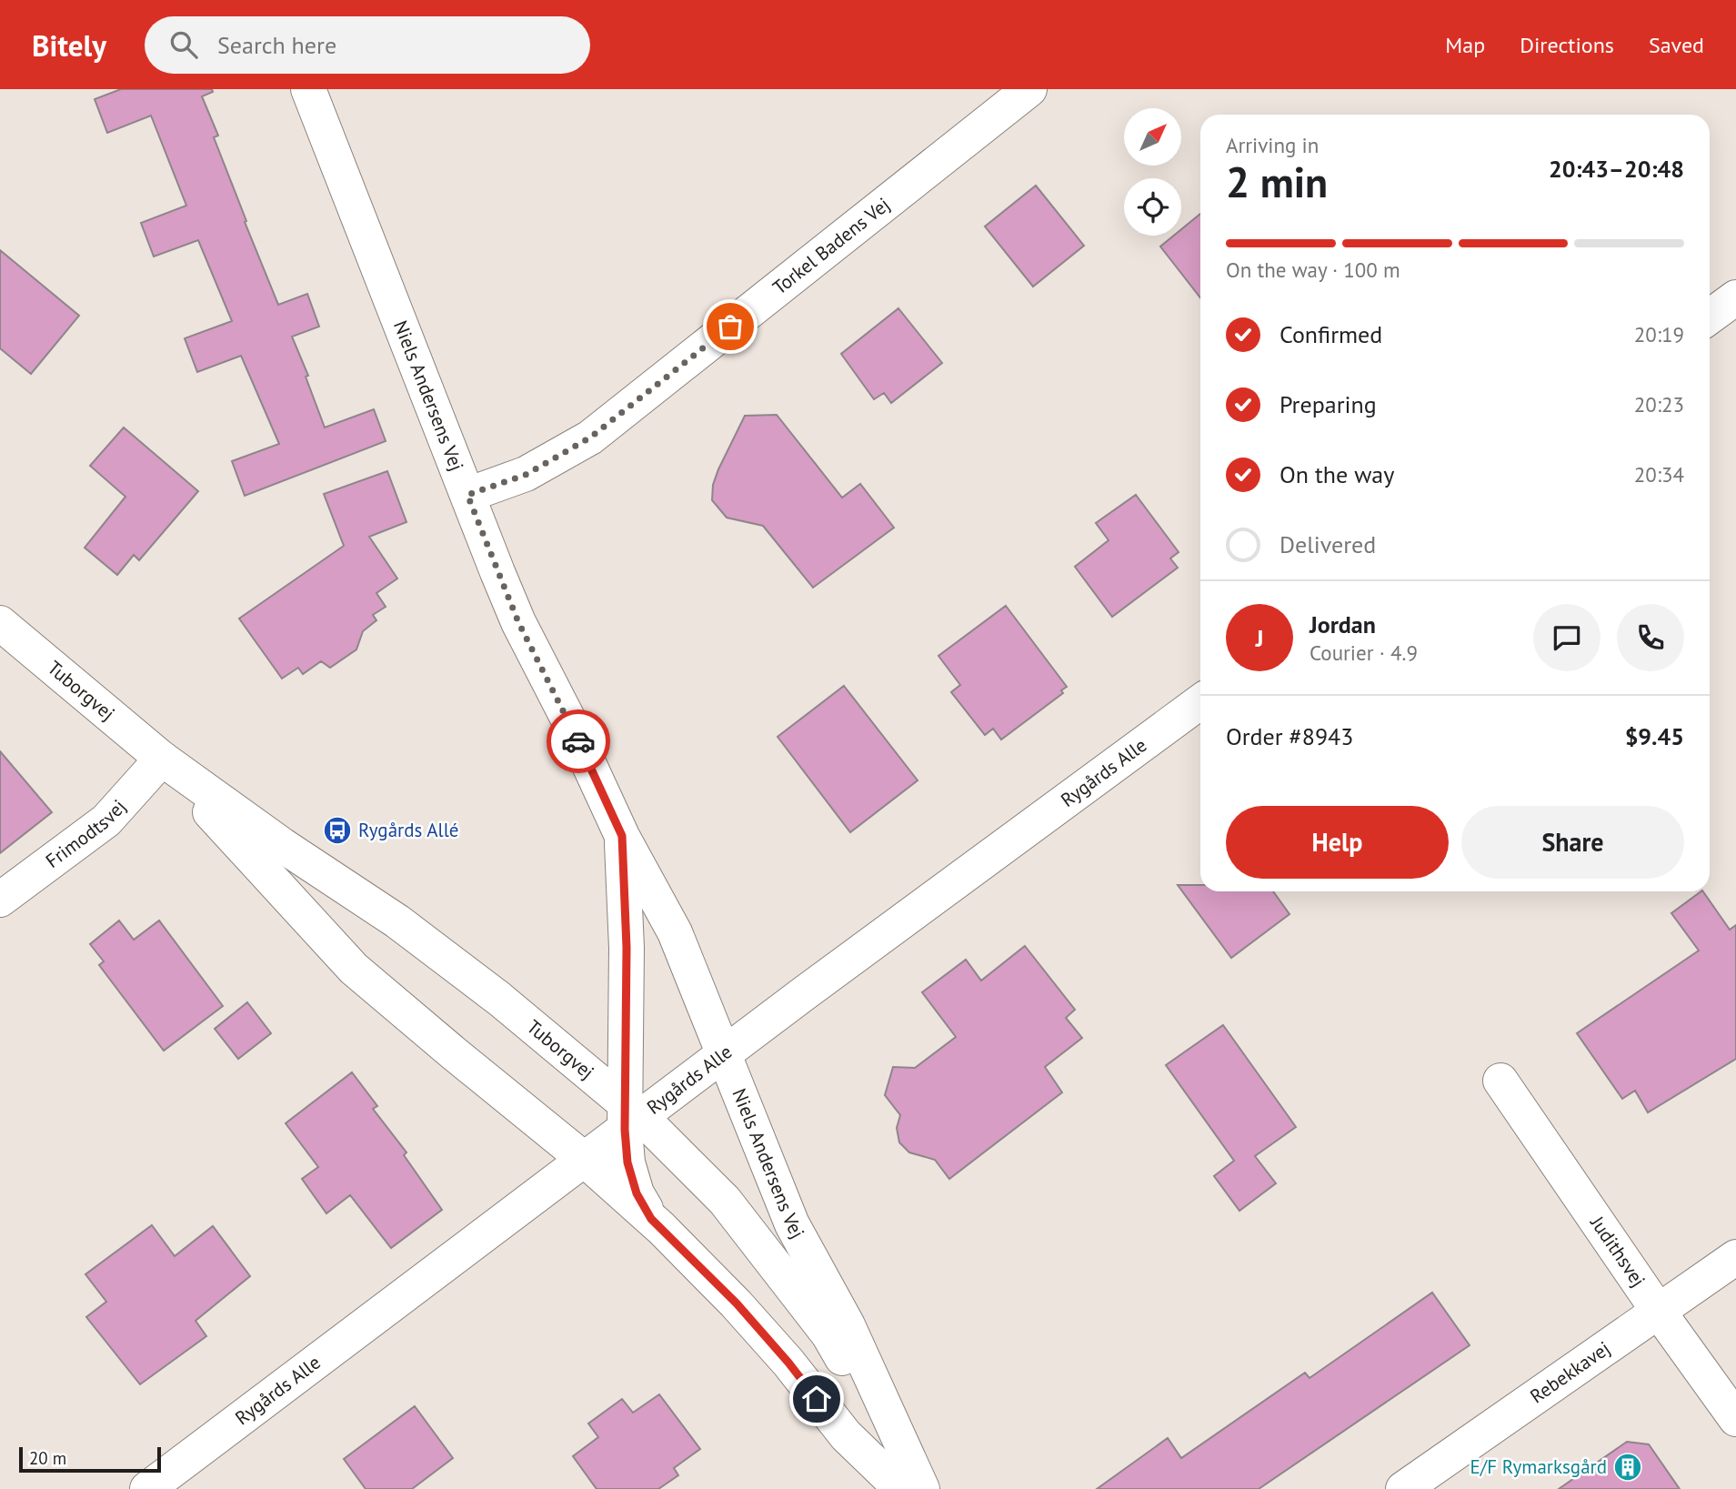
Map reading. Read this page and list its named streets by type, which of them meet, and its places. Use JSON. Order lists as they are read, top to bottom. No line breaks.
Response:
{"streets":{"street":["Torkel Badens Vej","Niels Andersens Vej","Tuborgvej","Rygårds Alle","Frimodtsvej","Judithsvej","Rebekkavej"]},"crossings":[["Torkel Badens Vej","Niels Andersens Vej"],["Niels Andersens Vej","Tuborgvej"],["Niels Andersens Vej","Rygårds Alle"],["Tuborgvej","Rygårds Alle"],["Tuborgvej","Frimodtsvej"],["Judithsvej","Rebekkavej"]],"places":{"bus stop":["Rygårds Allé"],"building":["E/F Rymarksgård"]},"scale_bar":"20 m","north":"top right","page":{"header":"Bitely","search":"Search here","nav":["Map","Directions","Saved"],"heading":["2 min","Arriving in","20:43–20:48"],"panel":["Jordan","Courier · 4.9","Order #8943","$9.45"],"bar":"On the way · 100 m","list":[["Confirmed","20:19"],["Preparing","20:23"],["On the way","20:34"],"Delivered"],"round":"J","buttons":["Help","Share"],"scale":"20 m"}}
